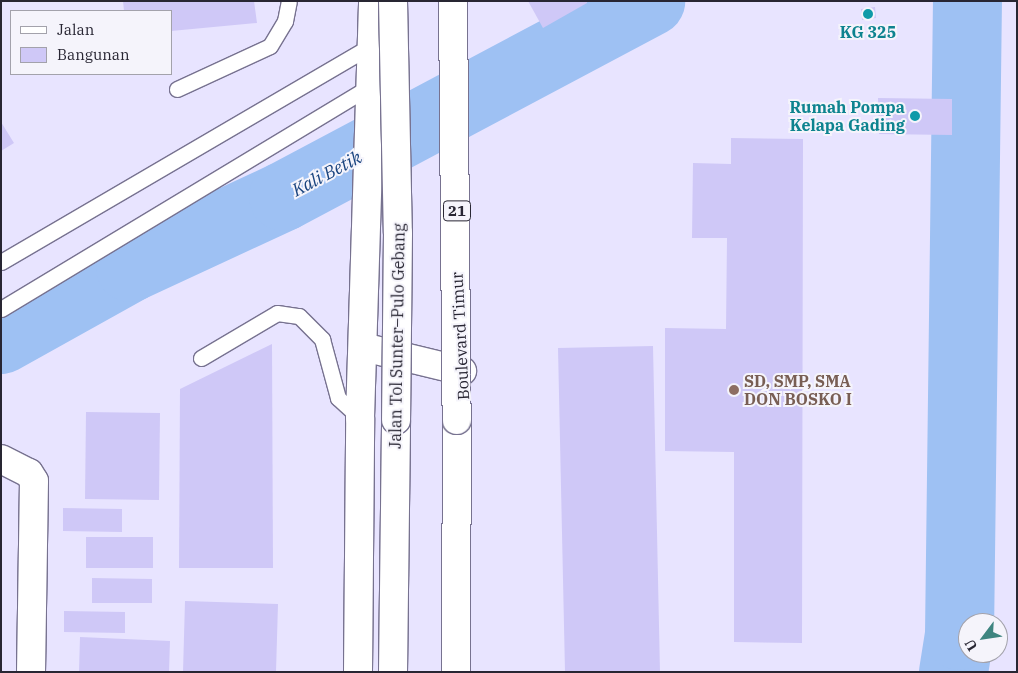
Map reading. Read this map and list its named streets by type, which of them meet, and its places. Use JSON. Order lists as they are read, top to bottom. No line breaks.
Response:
{"streets":{"main road":["21","Jalan Tol Sunter–Pulo Gebang","Boulevard Timur"]},"crossings":[["21","Boulevard Timur"]],"water":["Kali Betik"],"places":["KG 325","Rumah Pompa Kelapa Gading","SD, SMP, SMA DON BOSKO I"],"legend":["Jalan","Bangunan"],"north":"bottom left"}
